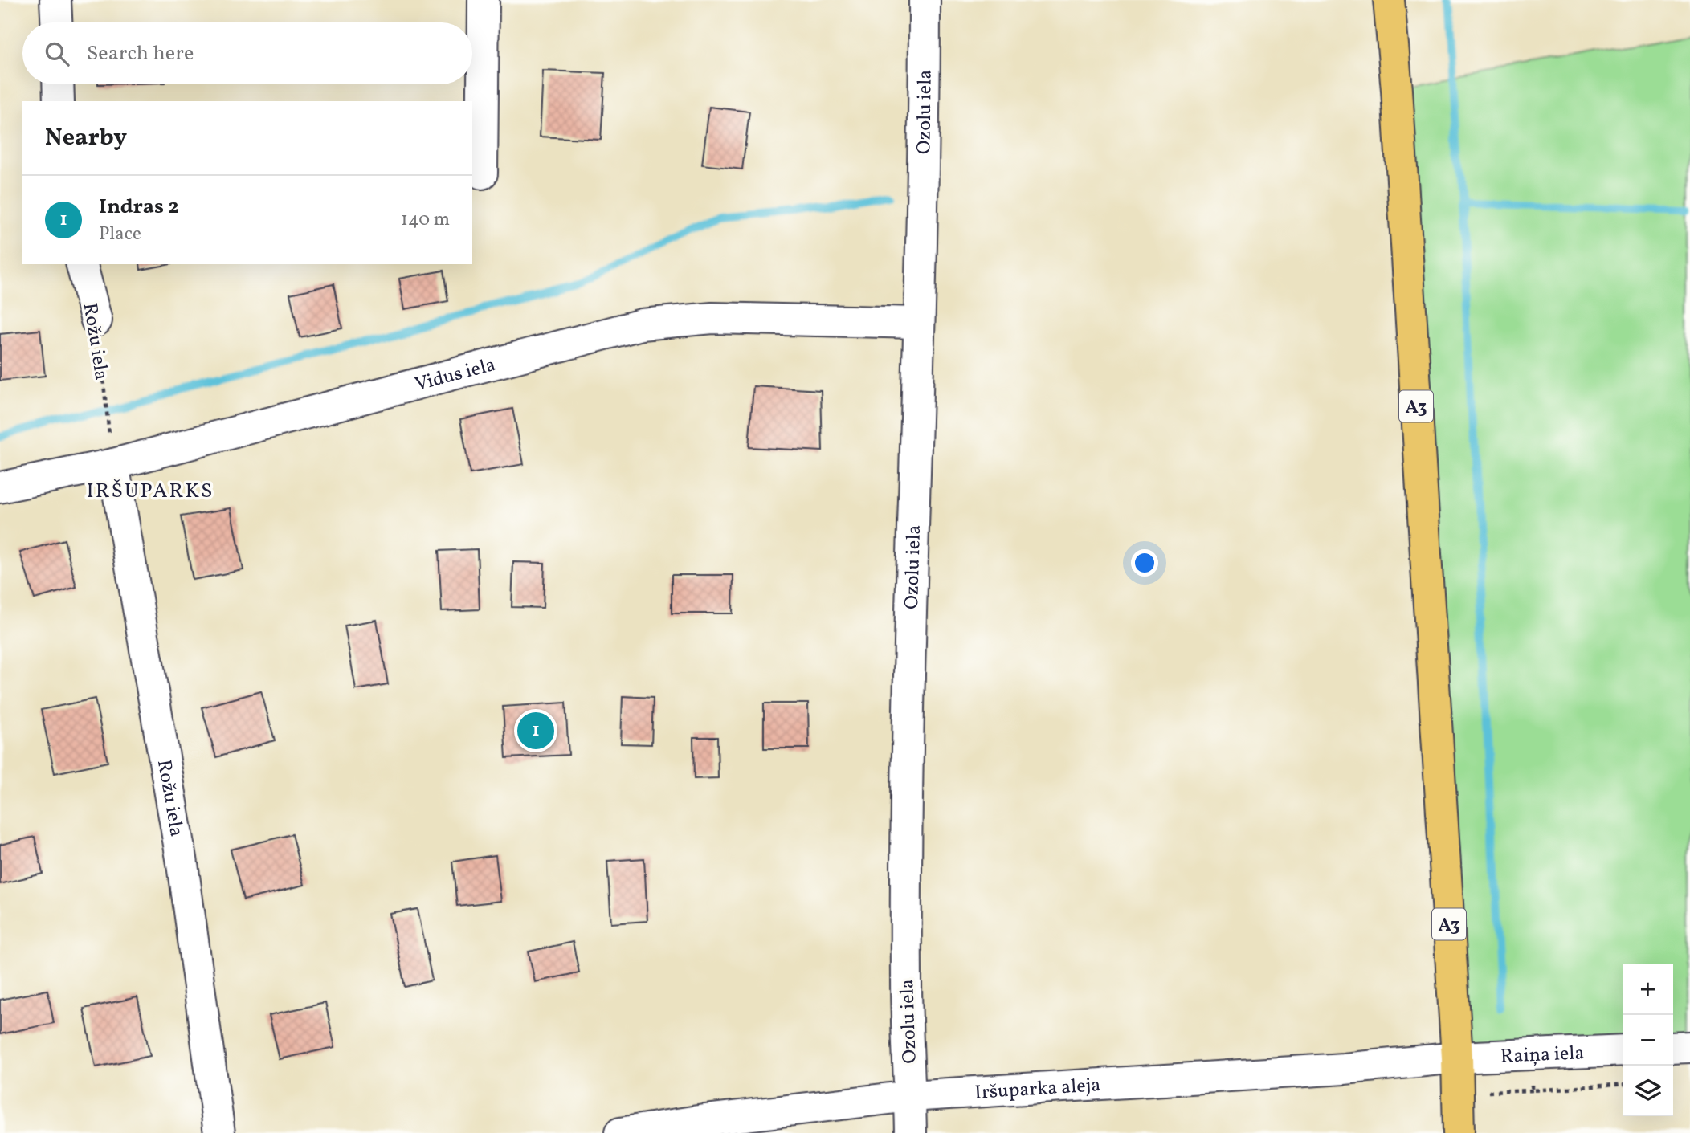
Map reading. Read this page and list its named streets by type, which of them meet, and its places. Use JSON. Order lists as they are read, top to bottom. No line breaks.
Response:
{"streets":{"highway":["A3"],"street":["Ozolu iela","Rožu iela","Vidus iela","Raiņa iela","Iršuparka aleja"]},"crossings":[["Ozolu iela","Vidus iela"],["Ozolu iela","Iršuparka aleja"],["Rožu iela","Vidus iela"],["A3","Raiņa iela"],["A3","Iršuparka aleja"],["Raiņa iela","Iršuparka aleja"]],"districts":["IRŠUPARKS"],"page":{"search":"Search here","heading":"Nearby","list":[{"mark":"1","name":"Indras 2","note":"Place","value":"140 m"}],"pins":"1","map_buttons":["+","−"]}}
